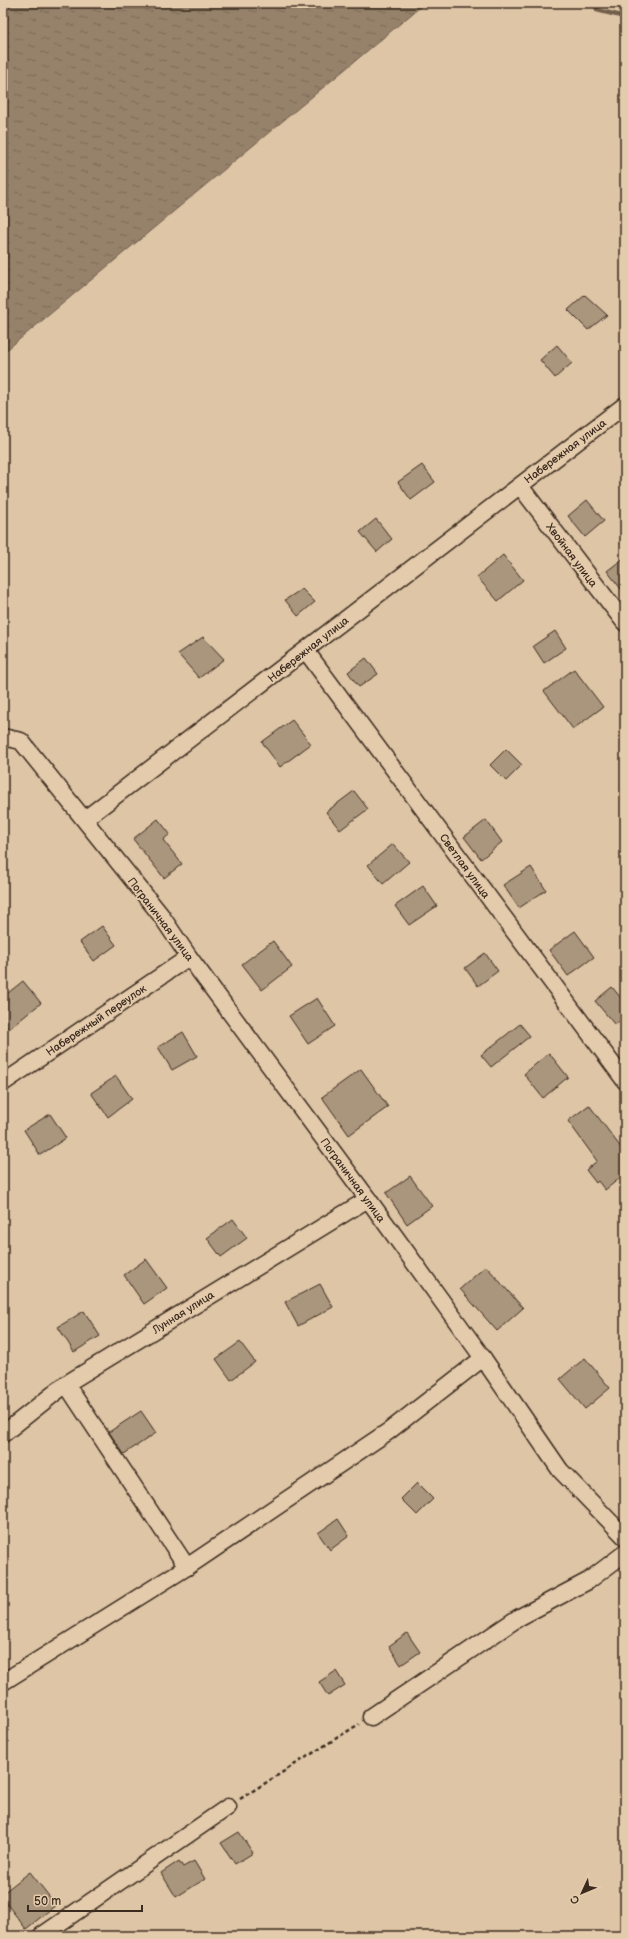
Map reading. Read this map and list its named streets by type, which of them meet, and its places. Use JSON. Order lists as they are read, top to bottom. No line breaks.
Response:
{"streets":{"street":["Набережная улица","Хвойная улица","Светлая улица","Пограничная улица","Набережный переулок","Лунная улица"]},"crossings":[["Набережная улица","Хвойная улица"],["Набережная улица","Светлая улица"],["Набережная улица","Пограничная улица"],["Пограничная улица","Набережный переулок"],["Пограничная улица","Лунная улица"]],"scale_bar":"50 m","north":"bottom left"}
